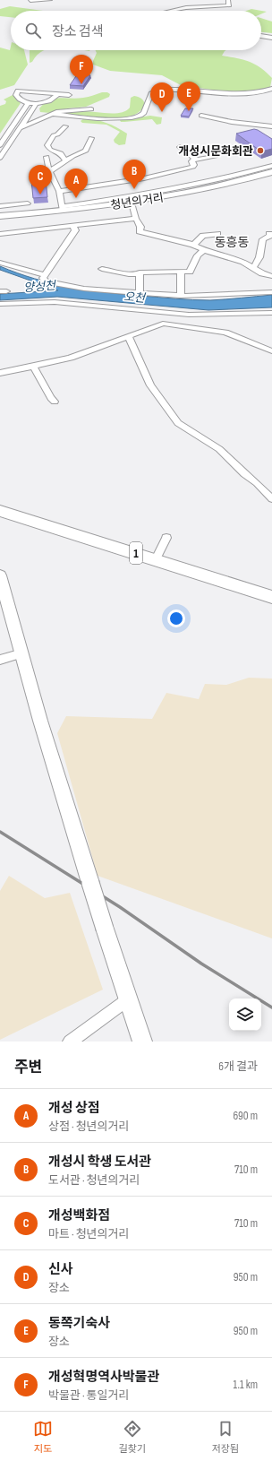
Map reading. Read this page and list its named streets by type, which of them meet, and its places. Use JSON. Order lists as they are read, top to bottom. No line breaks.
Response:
{"streets":{"main road":["청년의거리","1"]},"districts":["동흥동"],"water":["양성천","오천"],"places":["개성시문화회관"],"page":{"search":"장소 검색","pins":["F","E","D","B","C","A"],"heading":["주변","6개 결과"],"list":[{"mark":"A","name":"개성 상점","note":"상점 · 청년의거리","value":"690 m"},{"mark":"B","name":"개성시 학생 도서관","note":"도서관 · 청년의거리","value":"710 m"},{"mark":"C","name":"개성백화점","note":"마트 · 청년의거리","value":"710 m"},{"mark":"D","name":"신사","note":"장소","value":"950 m"},{"mark":"E","name":"동쪽기숙사","note":"장소","value":"950 m"},{"mark":"F","name":"개성혁명역사박물관","note":"박물관 · 통일거리","value":"1.1 km"}],"nav":["지도","길찾기","저장됨"]}}
